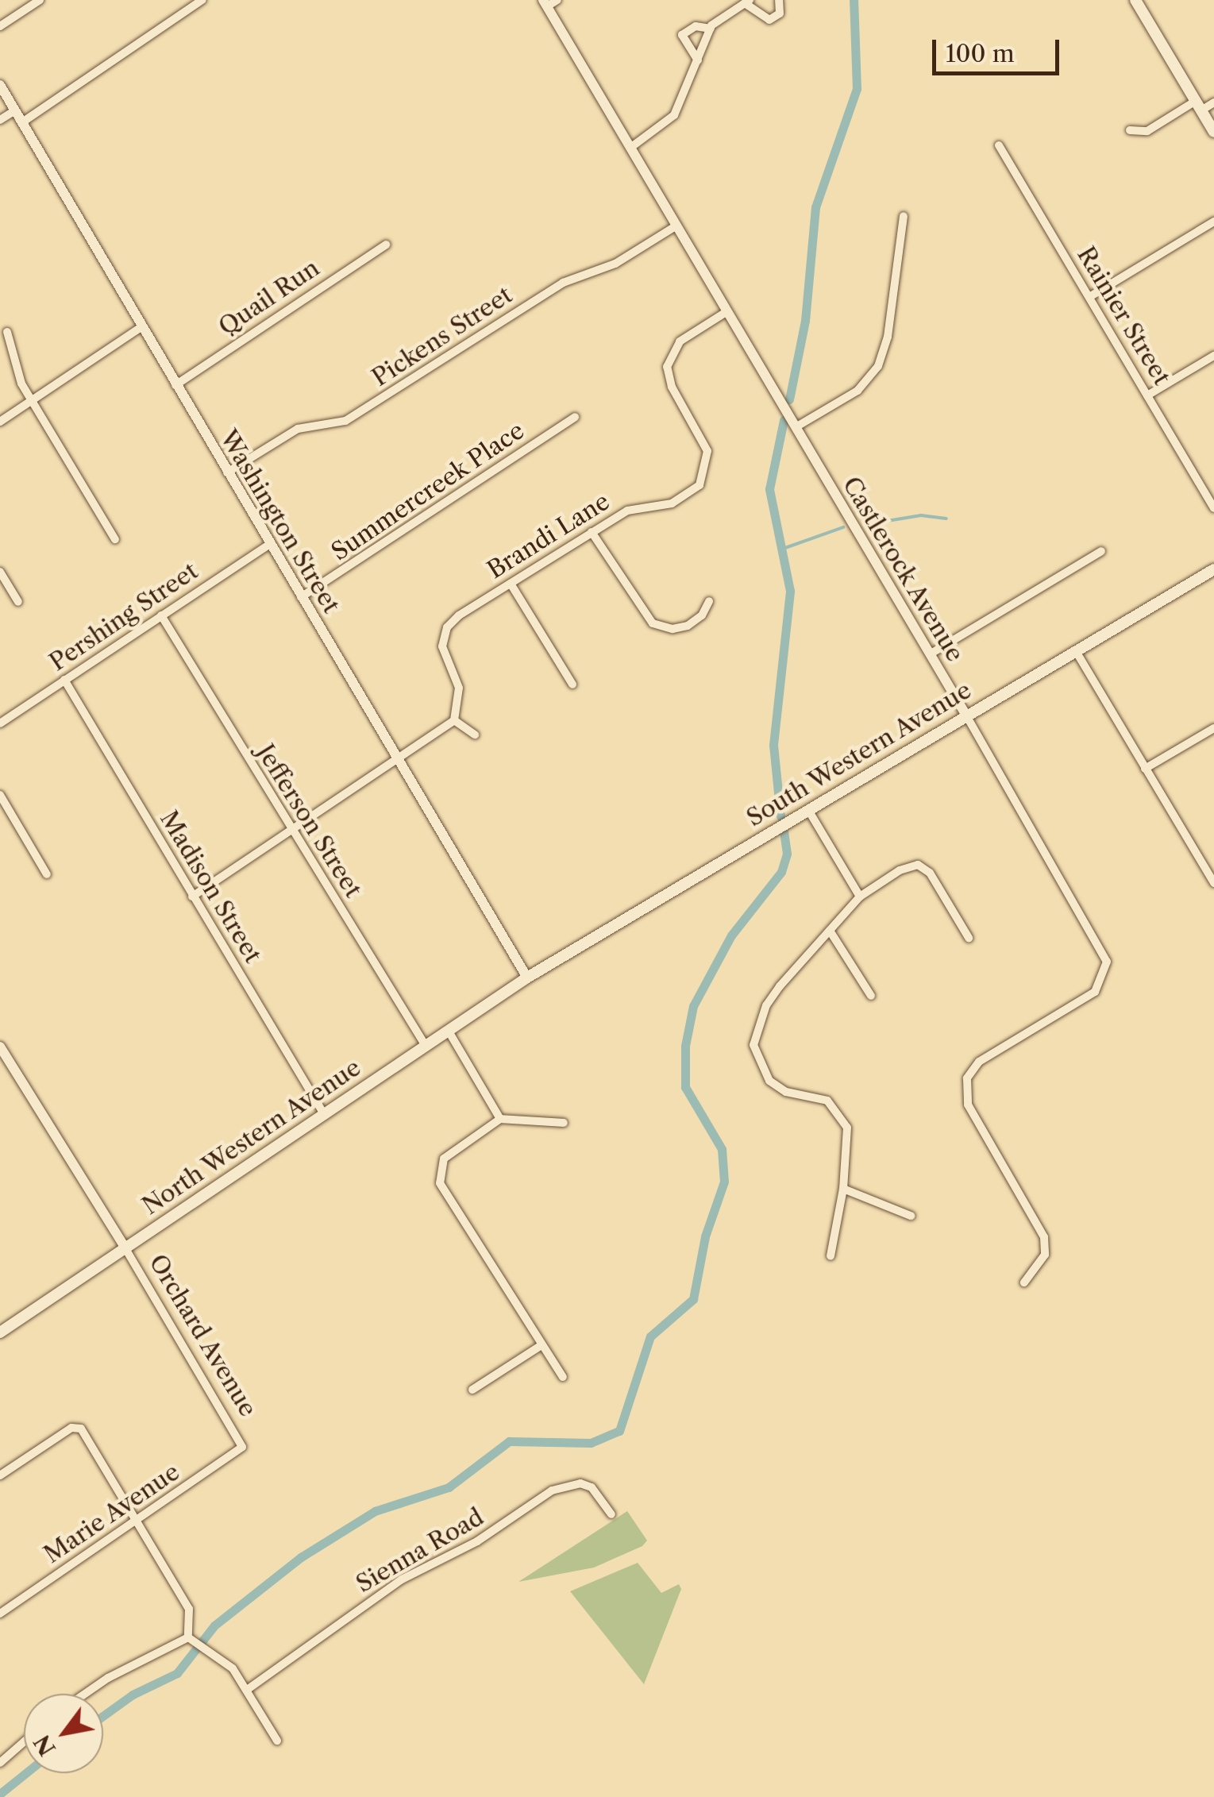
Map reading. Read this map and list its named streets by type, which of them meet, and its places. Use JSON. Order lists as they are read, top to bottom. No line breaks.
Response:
{"streets":{"main road":["South Western Avenue","North Western Avenue"],"street":["Quail Run","Rainier Street","Pickens Street","Summercreek Place","Washington Street","Brandi Lane","Castlerock Avenue","Pershing Street","Jefferson Street","Madison Street","Orchard Avenue","Marie Avenue","Sienna Road"]},"crossings":[["Quail Run","Washington Street"],["Pickens Street","Washington Street"],["Pickens Street","Castlerock Avenue"],["Summercreek Place","Washington Street"],["Washington Street","Pershing Street"],["Washington Street","South Western Avenue"],["Washington Street","North Western Avenue"],["Brandi Lane","Castlerock Avenue"],["Castlerock Avenue","South Western Avenue"],["Pershing Street","Jefferson Street"],["Pershing Street","Madison Street"],["South Western Avenue","North Western Avenue"],["Jefferson Street","North Western Avenue"],["Madison Street","North Western Avenue"],["North Western Avenue","Orchard Avenue"],["Orchard Avenue","Marie Avenue"]],"scale_bar":"100 m","north":"bottom left"}
